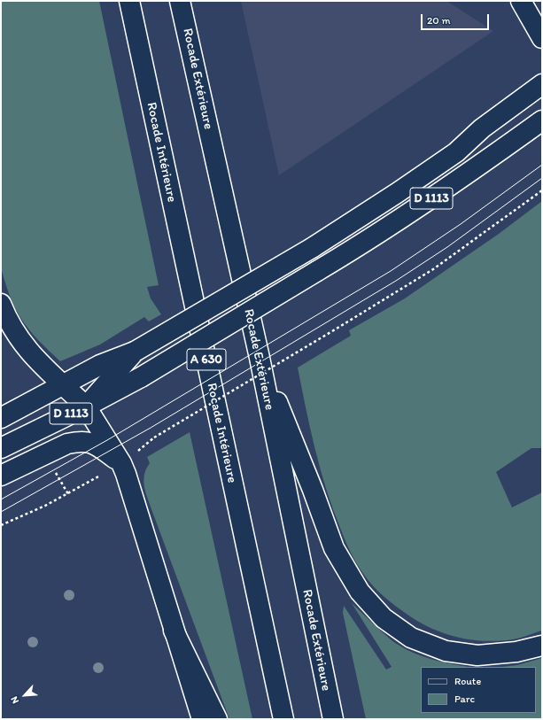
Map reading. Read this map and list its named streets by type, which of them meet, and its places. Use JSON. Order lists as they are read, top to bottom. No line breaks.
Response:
{"streets":{"main road":["Rocade Extérieure","Rocade Intérieure","D 1113","A 630"]},"legend":["Route","Parc"],"scale_bar":"20 m","north":"bottom left"}
